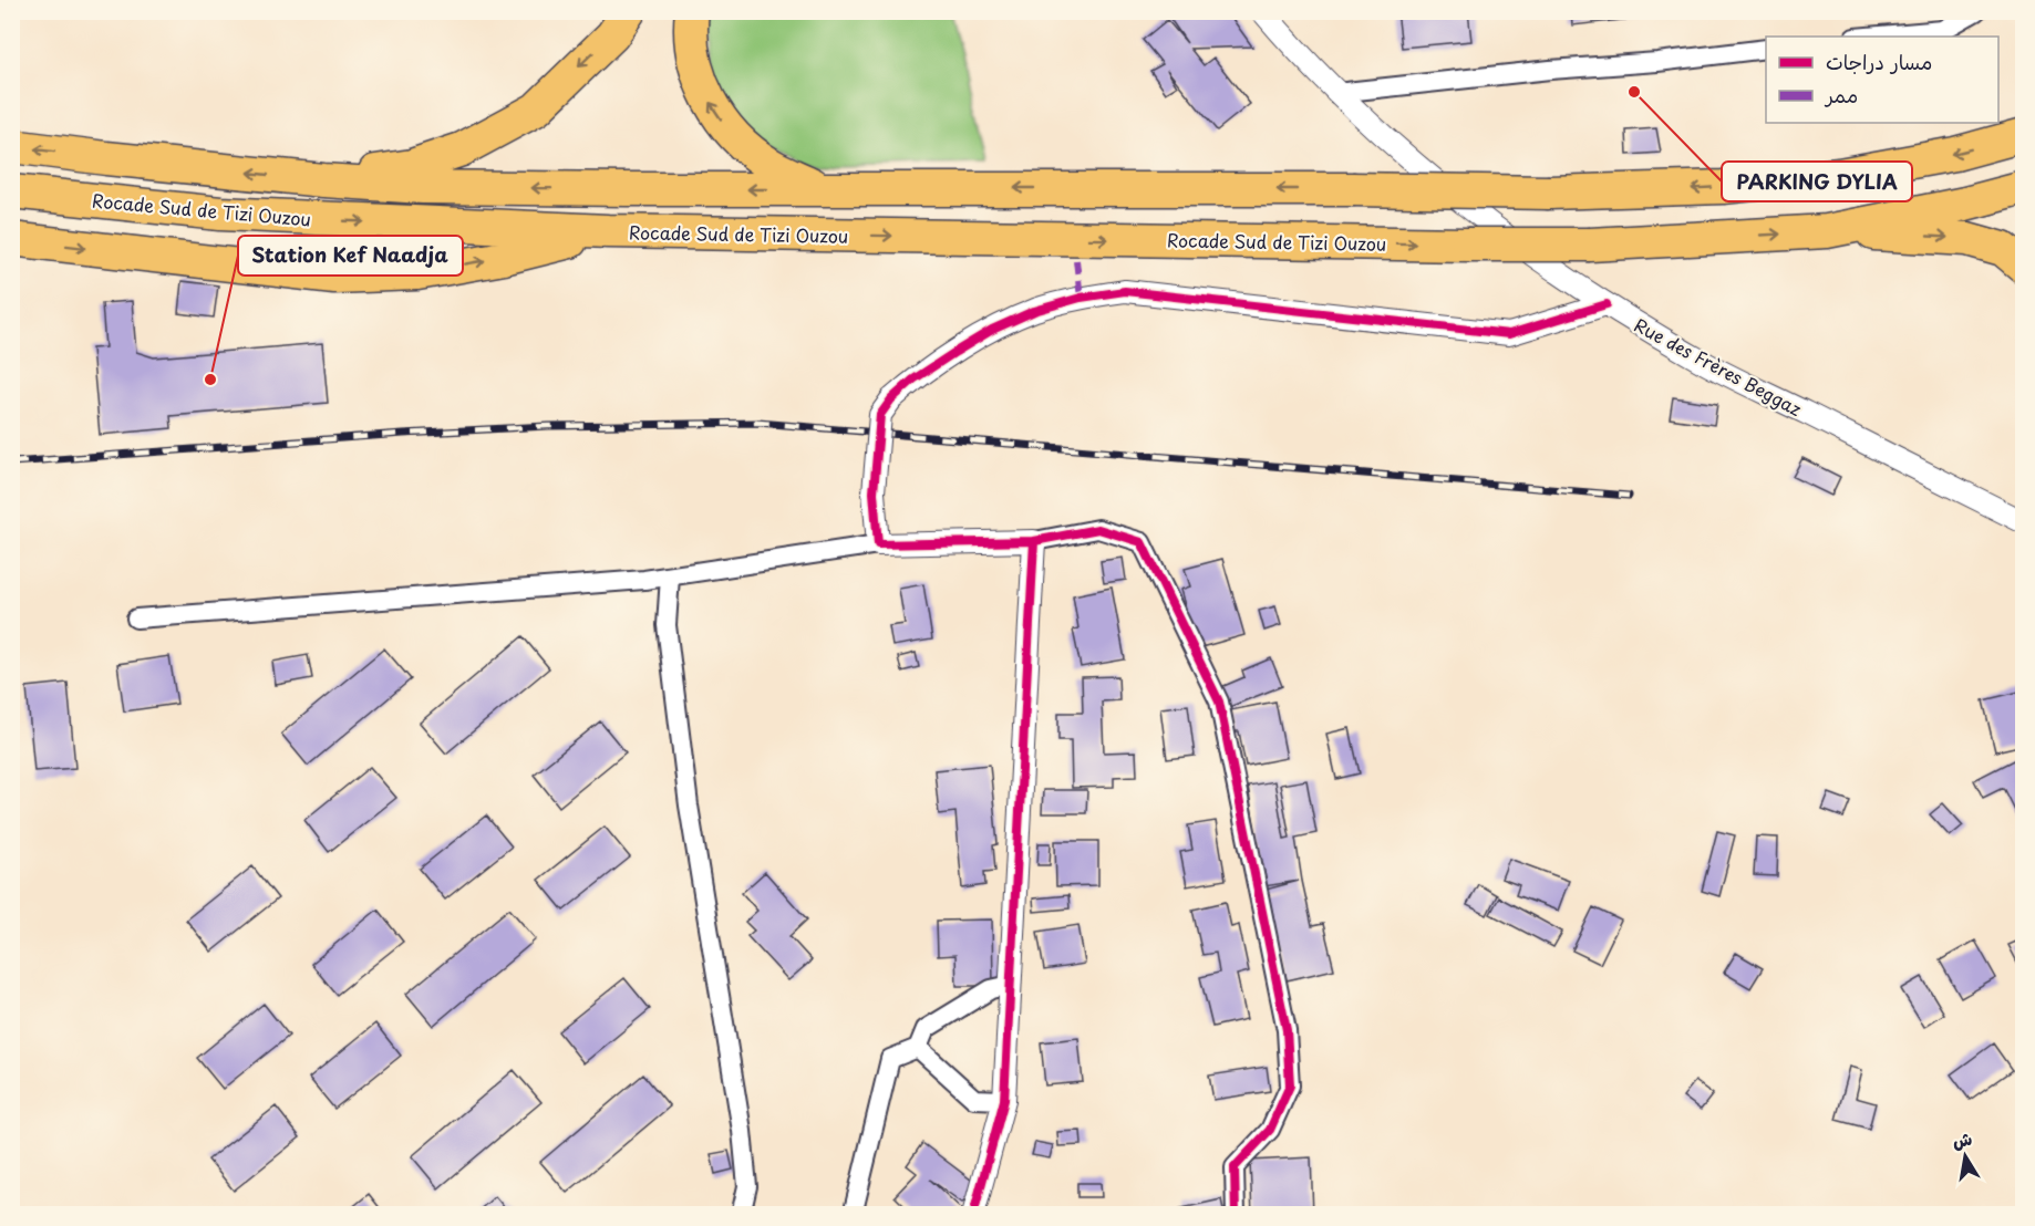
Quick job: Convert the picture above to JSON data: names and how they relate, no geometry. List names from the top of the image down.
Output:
{
  "streets": {
    "highway": ["Rocade Sud de Tizi Ouzou"],
    "street": ["Rue des Frères Beggaz"]
  },
  "places": ["PARKING DYLIA", "Station Kef Naadja"],
  "legend": ["مسار دراجات", "ممر"],
  "north": "top"
}
